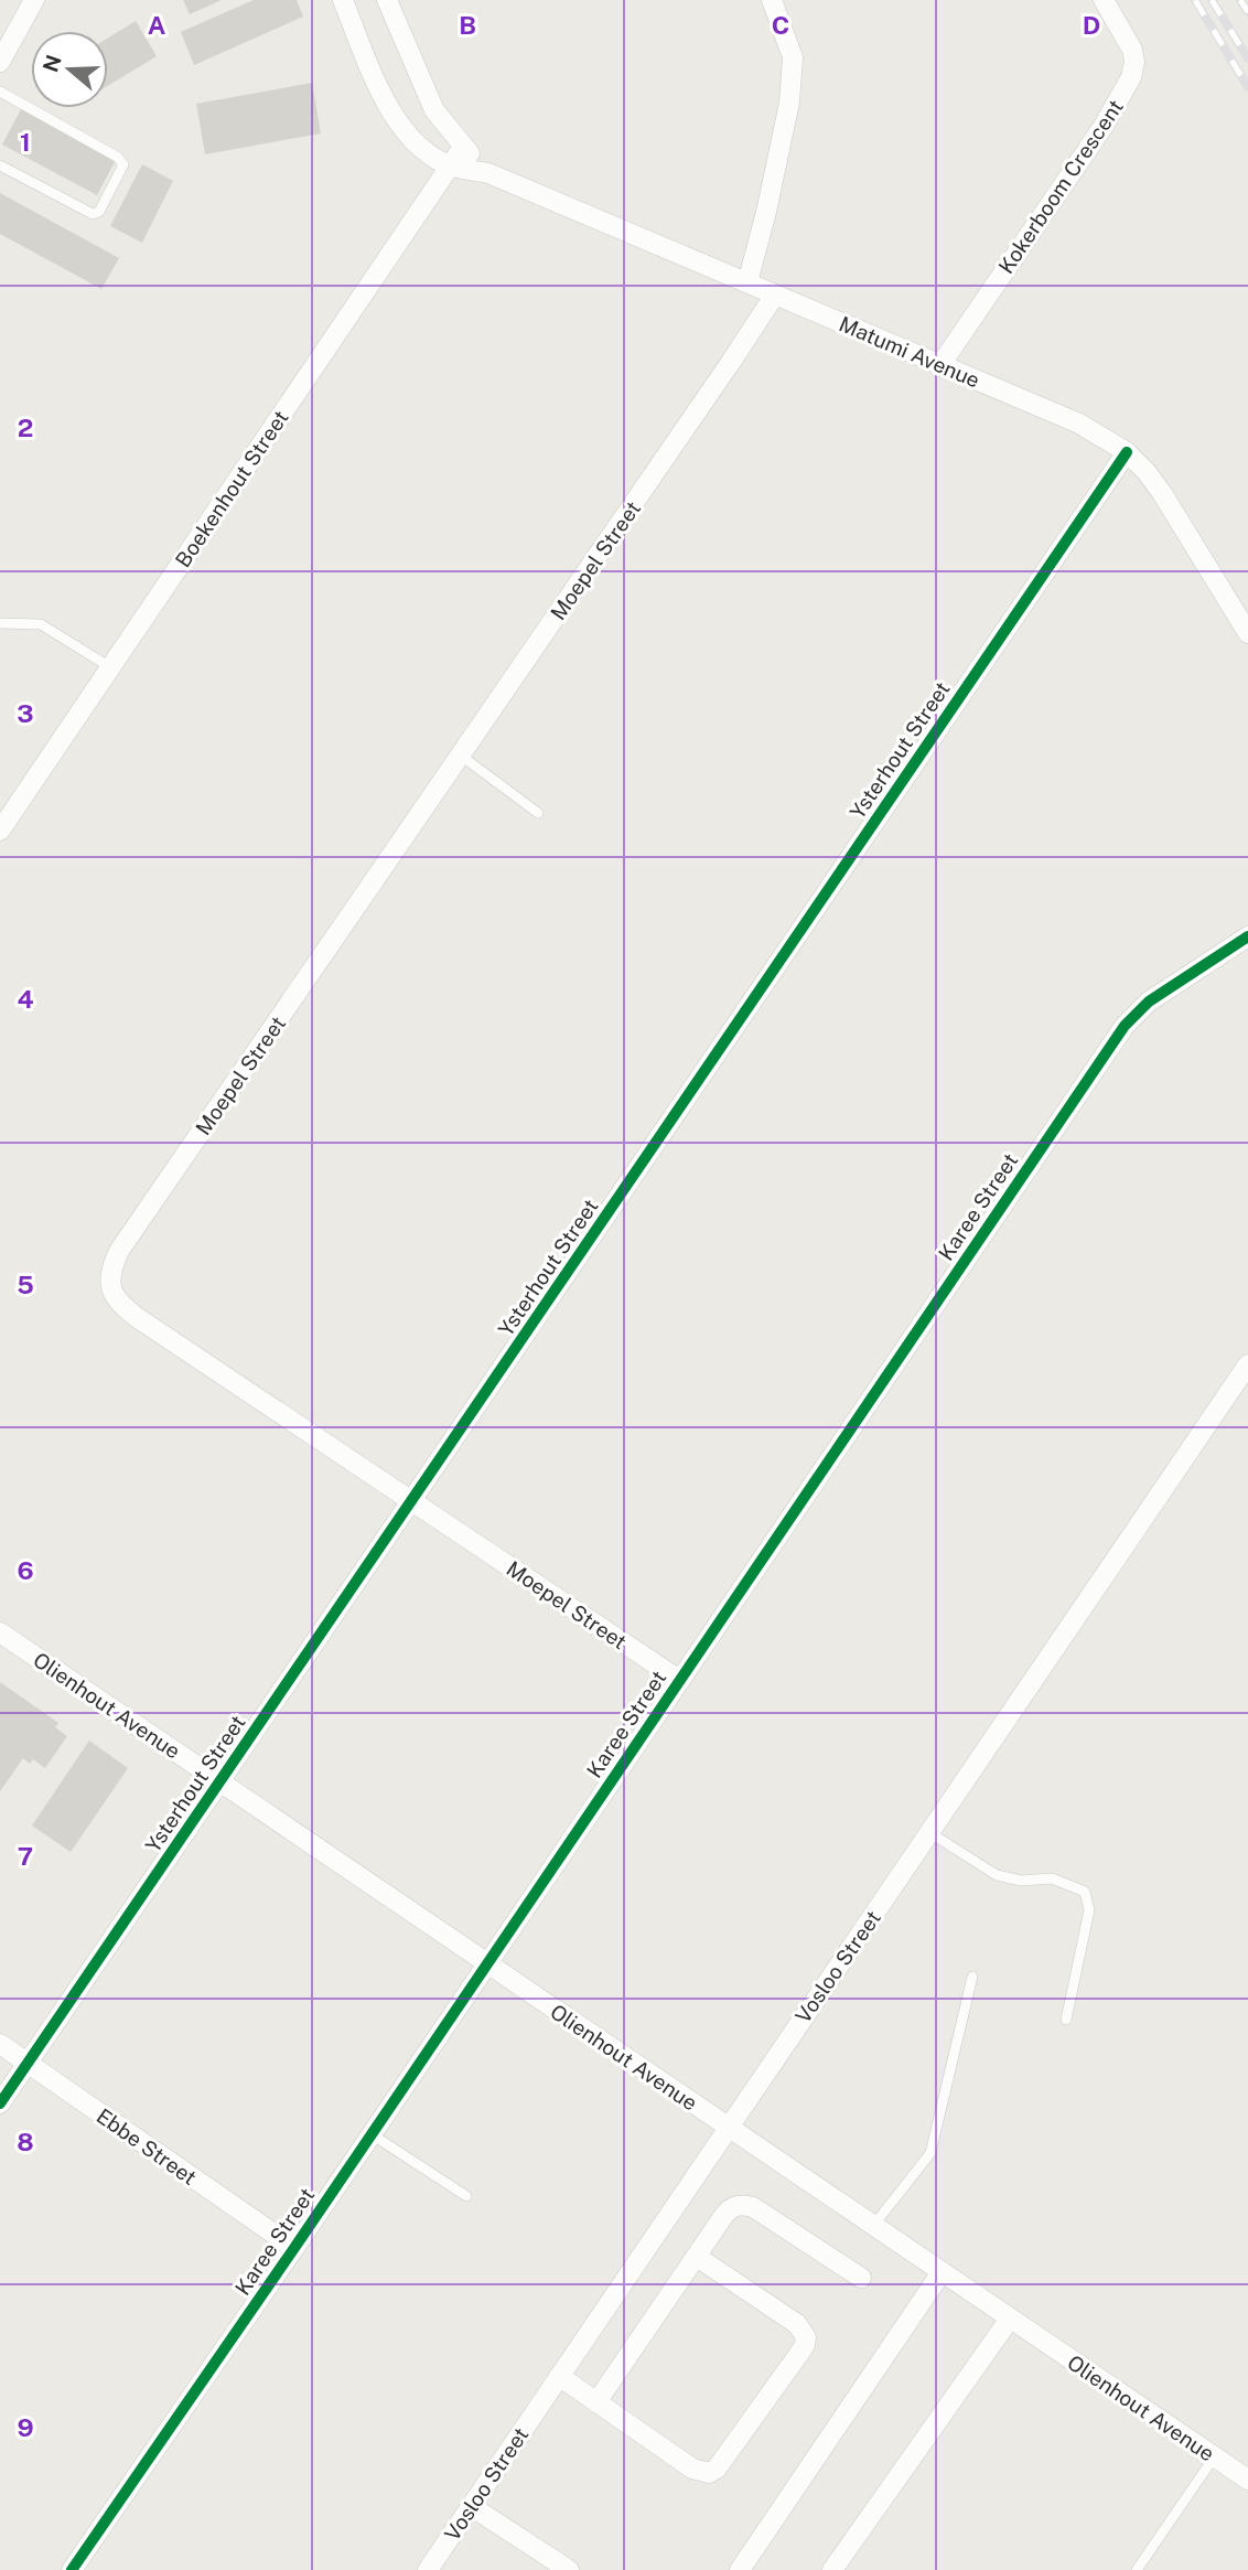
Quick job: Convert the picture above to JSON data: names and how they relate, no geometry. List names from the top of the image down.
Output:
{
  "streets": {
    "street": [
      "Kokerboom Crescent",
      "Matumi Avenue",
      "Boekenhout Street",
      "Moepel Street",
      "Ysterhout Street",
      "Karee Street",
      "Olienhout Avenue",
      "Vosloo Street",
      "Ebbe Street"
    ]
  },
  "crossings": [
    ["Kokerboom Crescent", "Matumi Avenue"],
    ["Matumi Avenue", "Boekenhout Street"],
    ["Matumi Avenue", "Moepel Street"],
    ["Matumi Avenue", "Ysterhout Street"],
    ["Moepel Street", "Ysterhout Street"],
    ["Moepel Street", "Karee Street"],
    ["Ysterhout Street", "Olienhout Avenue"],
    ["Ysterhout Street", "Ebbe Street"],
    ["Karee Street", "Olienhout Avenue"],
    ["Karee Street", "Ebbe Street"],
    ["Olienhout Avenue", "Vosloo Street"]
  ],
  "north": "left",
  "grid": {
    "columns": [
      "A",
      "B",
      "C",
      "D"
    ],
    "rows": [
      "1",
      "2",
      "3",
      "4",
      "5",
      "6",
      "7",
      "8",
      "9"
    ]
  }
}
